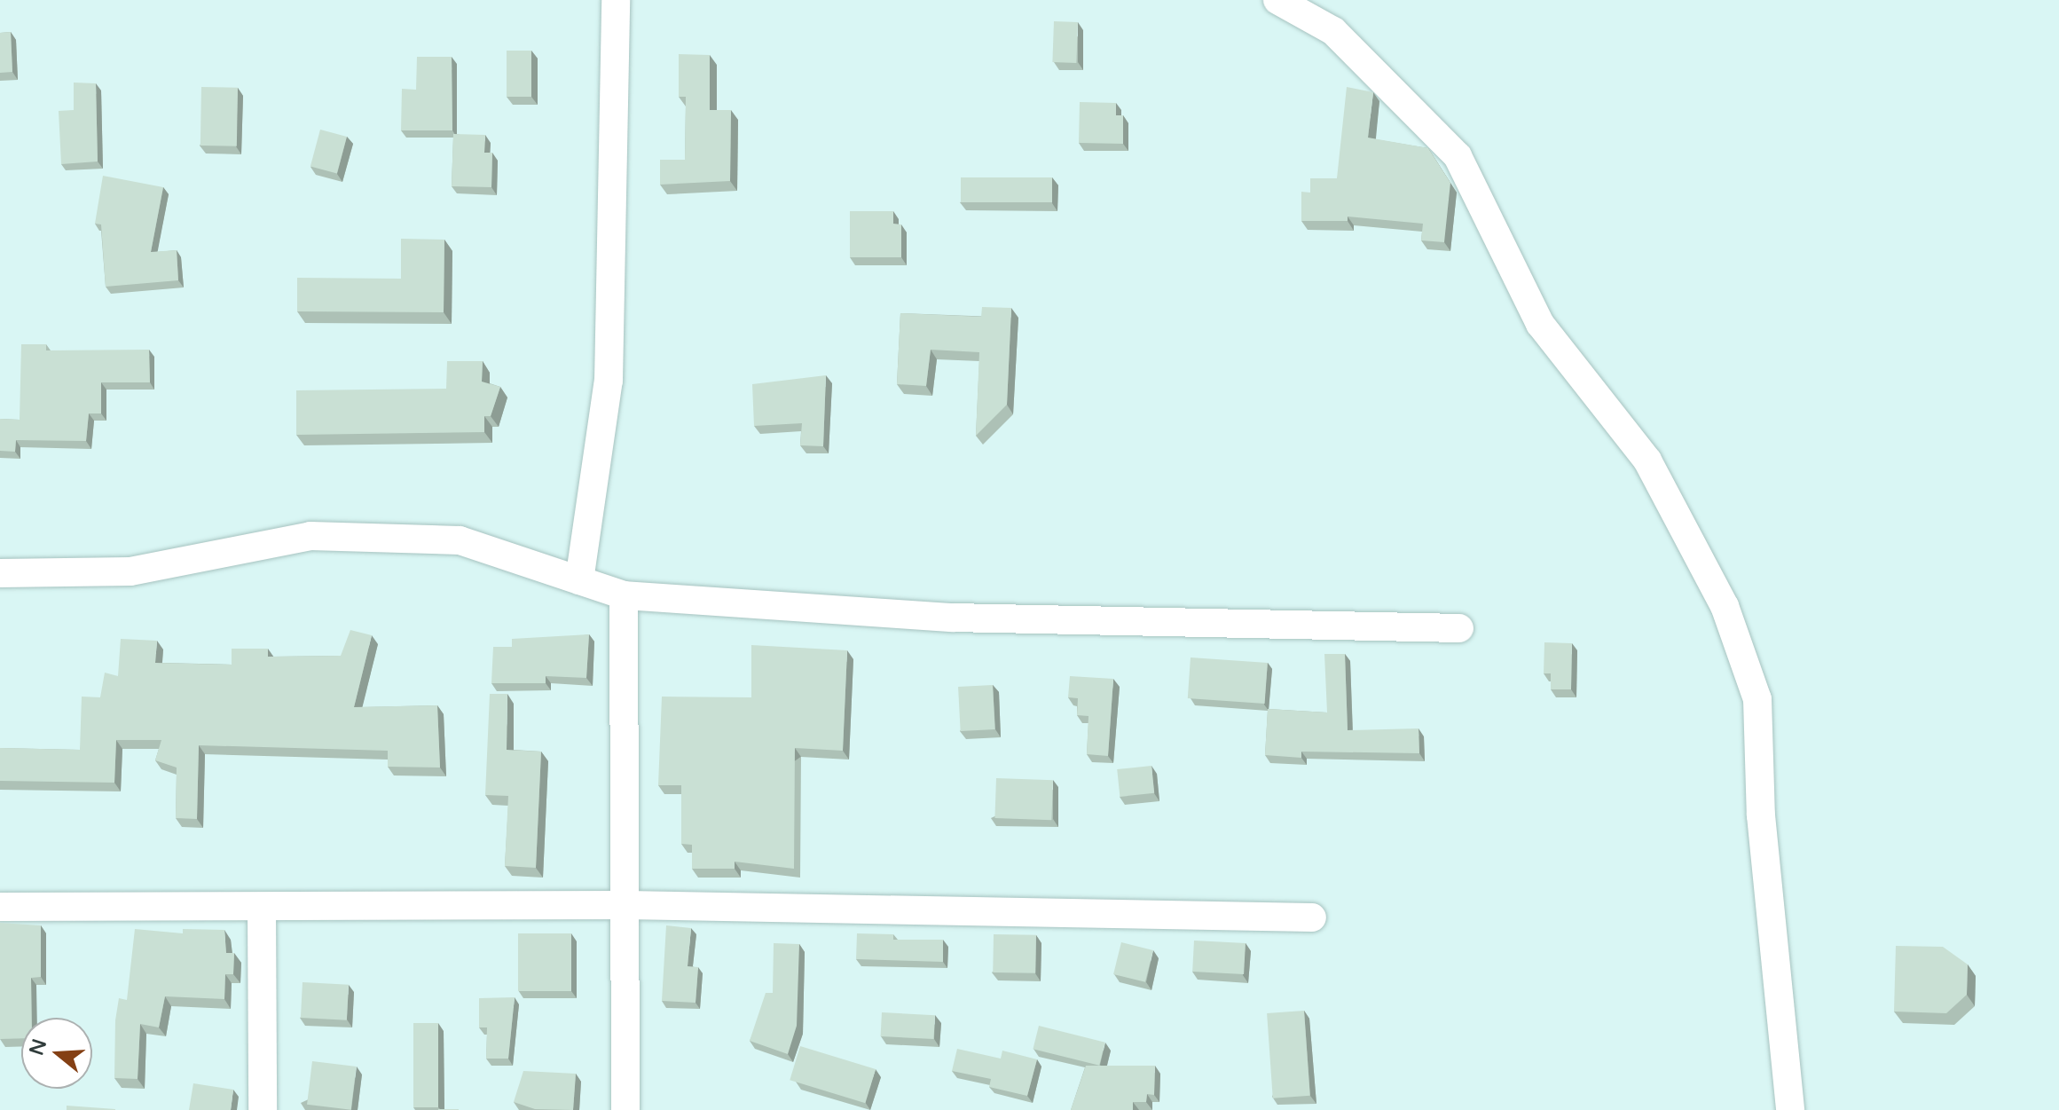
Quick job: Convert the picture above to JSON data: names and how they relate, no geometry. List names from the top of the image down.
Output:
{
  "north": "left"
}
